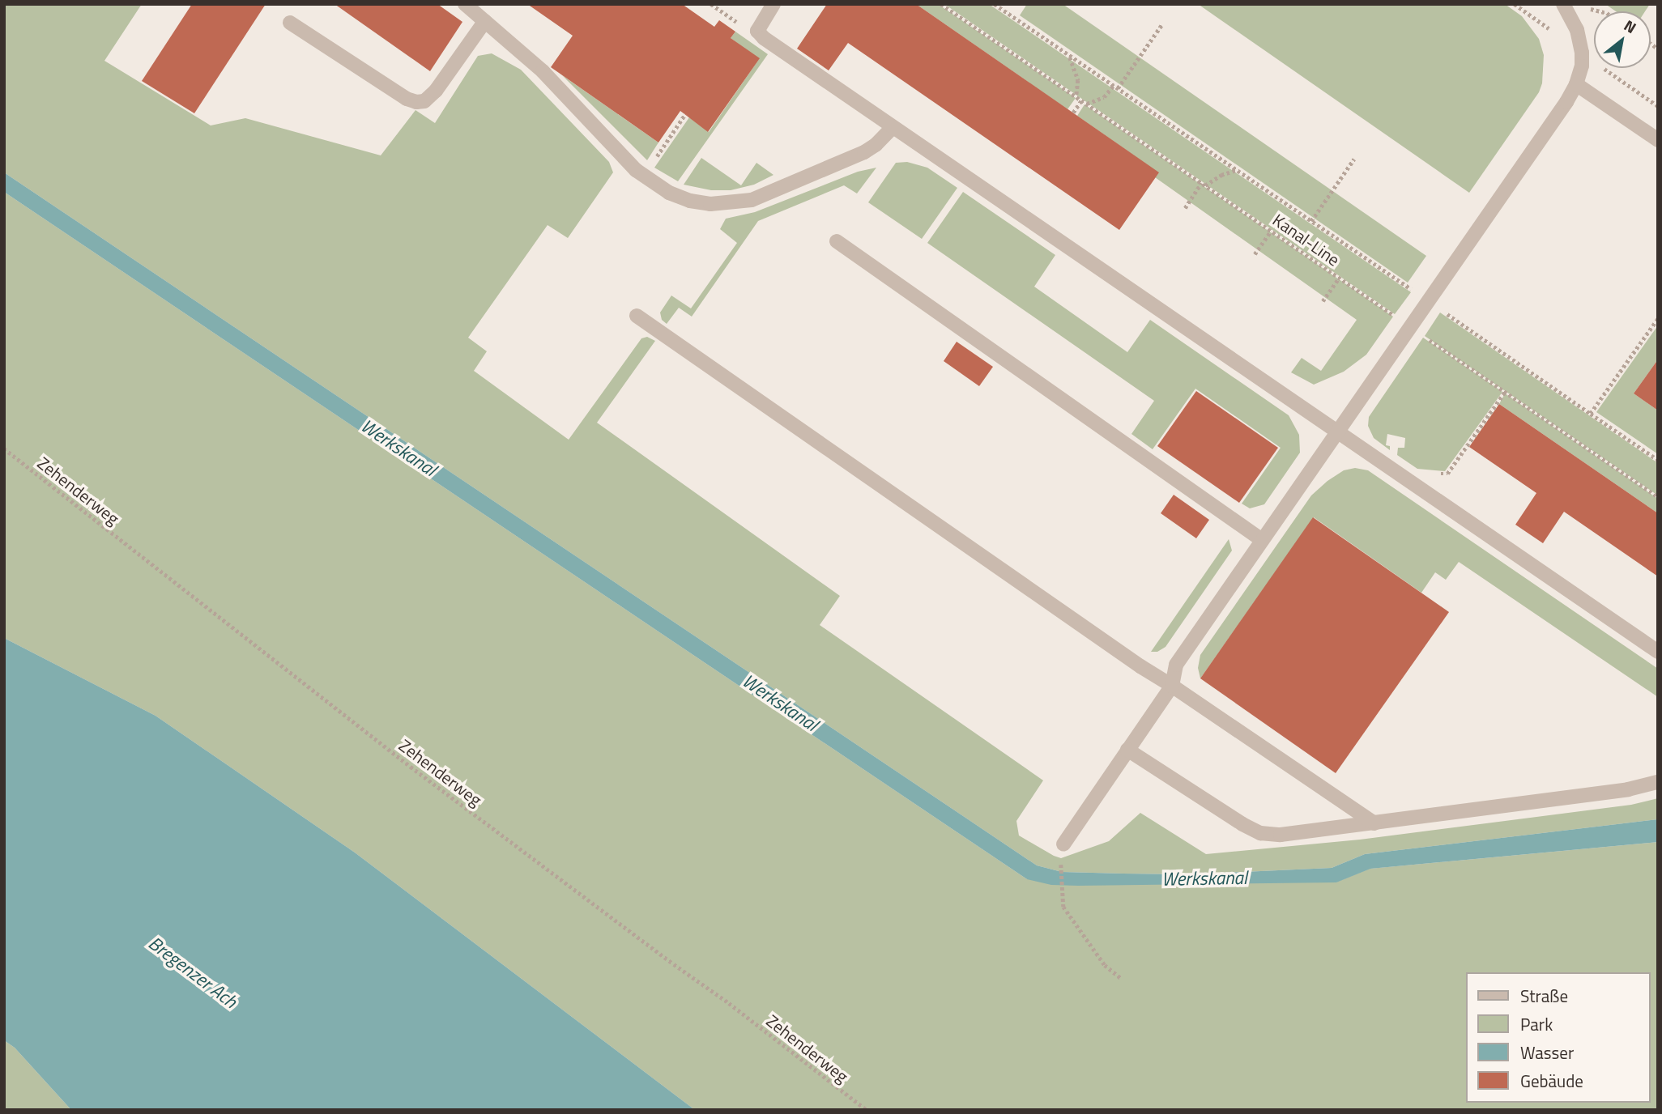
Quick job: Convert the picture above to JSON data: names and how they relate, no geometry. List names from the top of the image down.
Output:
{
  "streets": {
    "path": ["Kanal-Line", "Zehenderweg"]
  },
  "water": ["Werkskanal", "Bregenzer Ach"],
  "legend": [
    "Straße",
    "Park",
    "Wasser",
    "Gebäude"
  ],
  "north": "top right"
}
